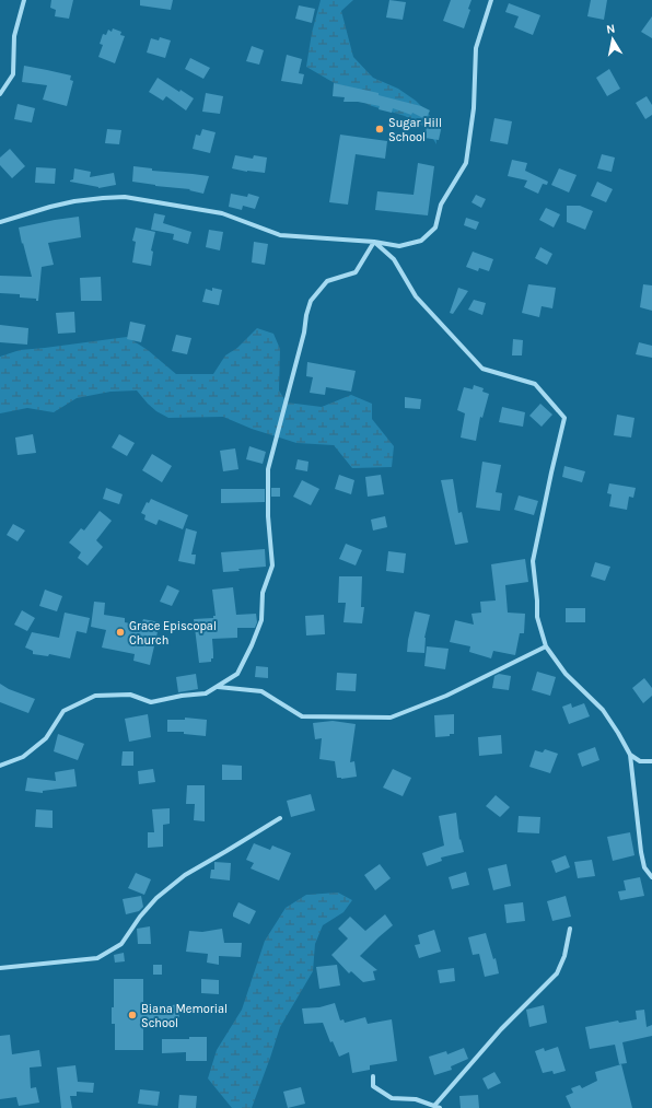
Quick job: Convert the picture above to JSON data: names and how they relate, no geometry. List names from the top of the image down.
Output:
{
  "places": ["Sugar Hill School", "Grace Episcopal Church", "Biana Memorial School"],
  "north": "top"
}
